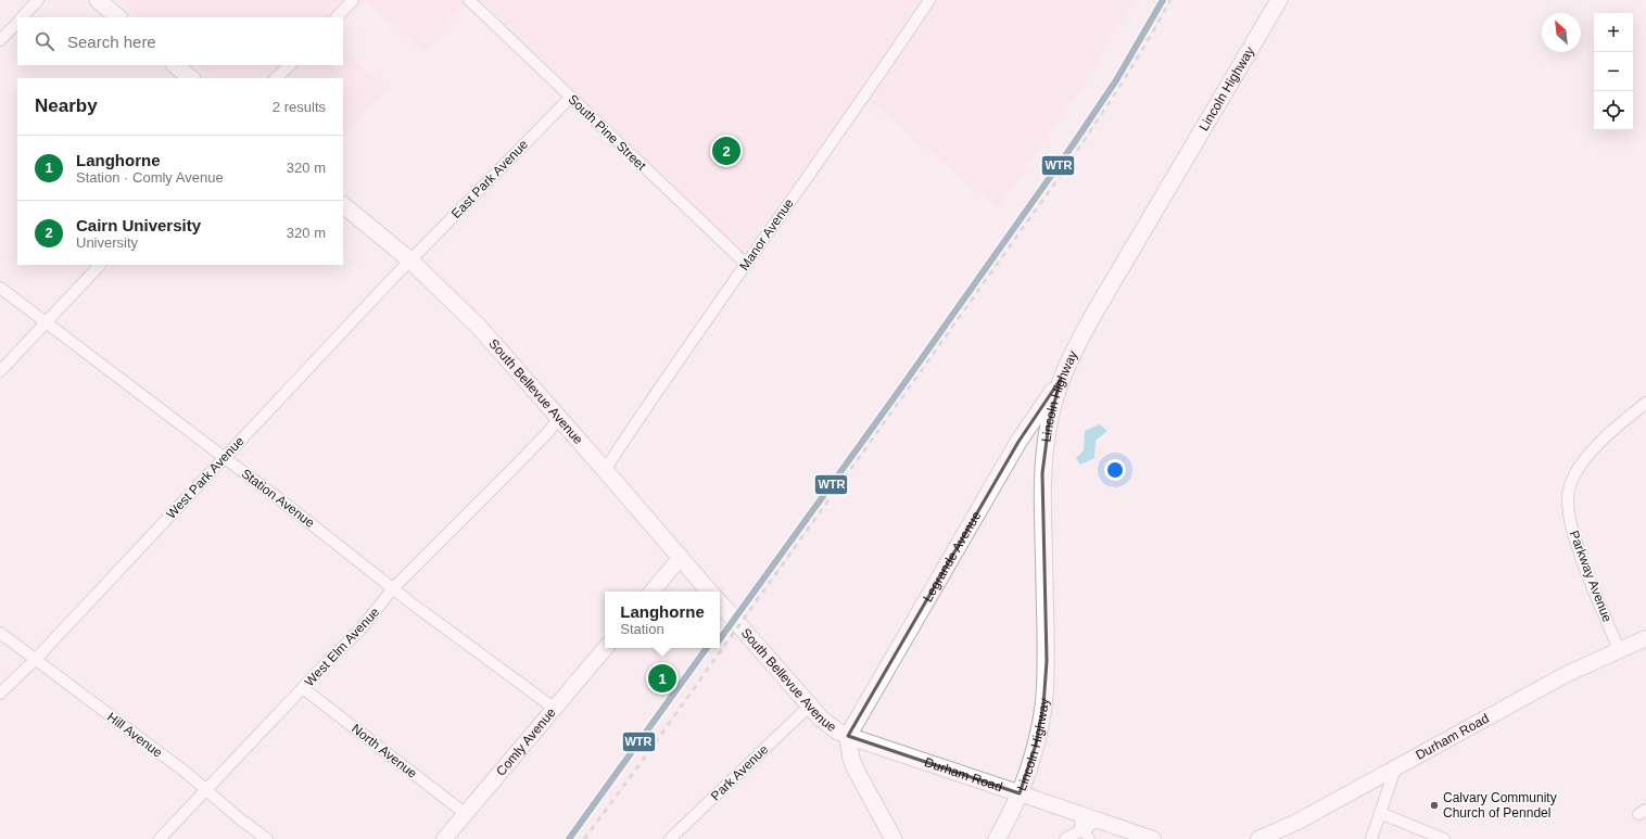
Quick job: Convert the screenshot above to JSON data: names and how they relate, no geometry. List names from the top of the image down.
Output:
{
  "streets": {
    "main road": [
      "Lincoln Highway",
      "South Bellevue Avenue",
      "Legrande Avenue",
      "Durham Road",
      "Comly Avenue"
    ],
    "street": [
      "South Pine Street",
      "East Park Avenue",
      "Manor Avenue",
      "West Park Avenue",
      "Station Avenue",
      "Parkway Avenue",
      "West Elm Avenue",
      "Hill Avenue",
      "North Avenue",
      "Park Avenue"
    ]
  },
  "crossings": [
    ["Lincoln Highway", "Legrande Avenue"],
    ["Lincoln Highway", "Durham Road"],
    ["South Pine Street", "East Park Avenue"],
    ["South Pine Street", "Manor Avenue"],
    ["East Park Avenue", "South Bellevue Avenue"],
    ["East Park Avenue", "West Park Avenue"],
    ["Manor Avenue", "South Bellevue Avenue"],
    ["South Bellevue Avenue", "West Park Avenue"],
    ["South Bellevue Avenue", "Legrande Avenue"],
    ["South Bellevue Avenue", "West Elm Avenue"],
    ["South Bellevue Avenue", "Durham Road"],
    ["South Bellevue Avenue", "Park Avenue"],
    ["West Park Avenue", "Station Avenue"],
    ["West Park Avenue", "Hill Avenue"],
    ["Station Avenue", "West Elm Avenue"],
    ["Station Avenue", "Comly Avenue"],
    ["Legrande Avenue", "Durham Road"],
    ["Parkway Avenue", "Durham Road"],
    ["West Elm Avenue", "Hill Avenue"],
    ["West Elm Avenue", "North Avenue"],
    ["Comly Avenue", "North Avenue"]
  ],
  "places": ["Calvary Community Church of Penndel"],
  "lines": ["transit line WTR"],
  "north": "top left",
  "page": {
    "map_buttons": ["+", "−"],
    "search": "Search here",
    "heading": ["Nearby", "2 results"],
    "pins": ["2", "1"],
    "list": [
      {
        "mark": "1",
        "name": "Langhorne",
        "note": "Station · Comly Avenue",
        "value": "320 m"
      },
      {
        "mark": "2",
        "name": "Cairn University",
        "note": "University",
        "value": "320 m"
      }
    ],
    "popup": ["Langhorne", "Station"]
  }
}
